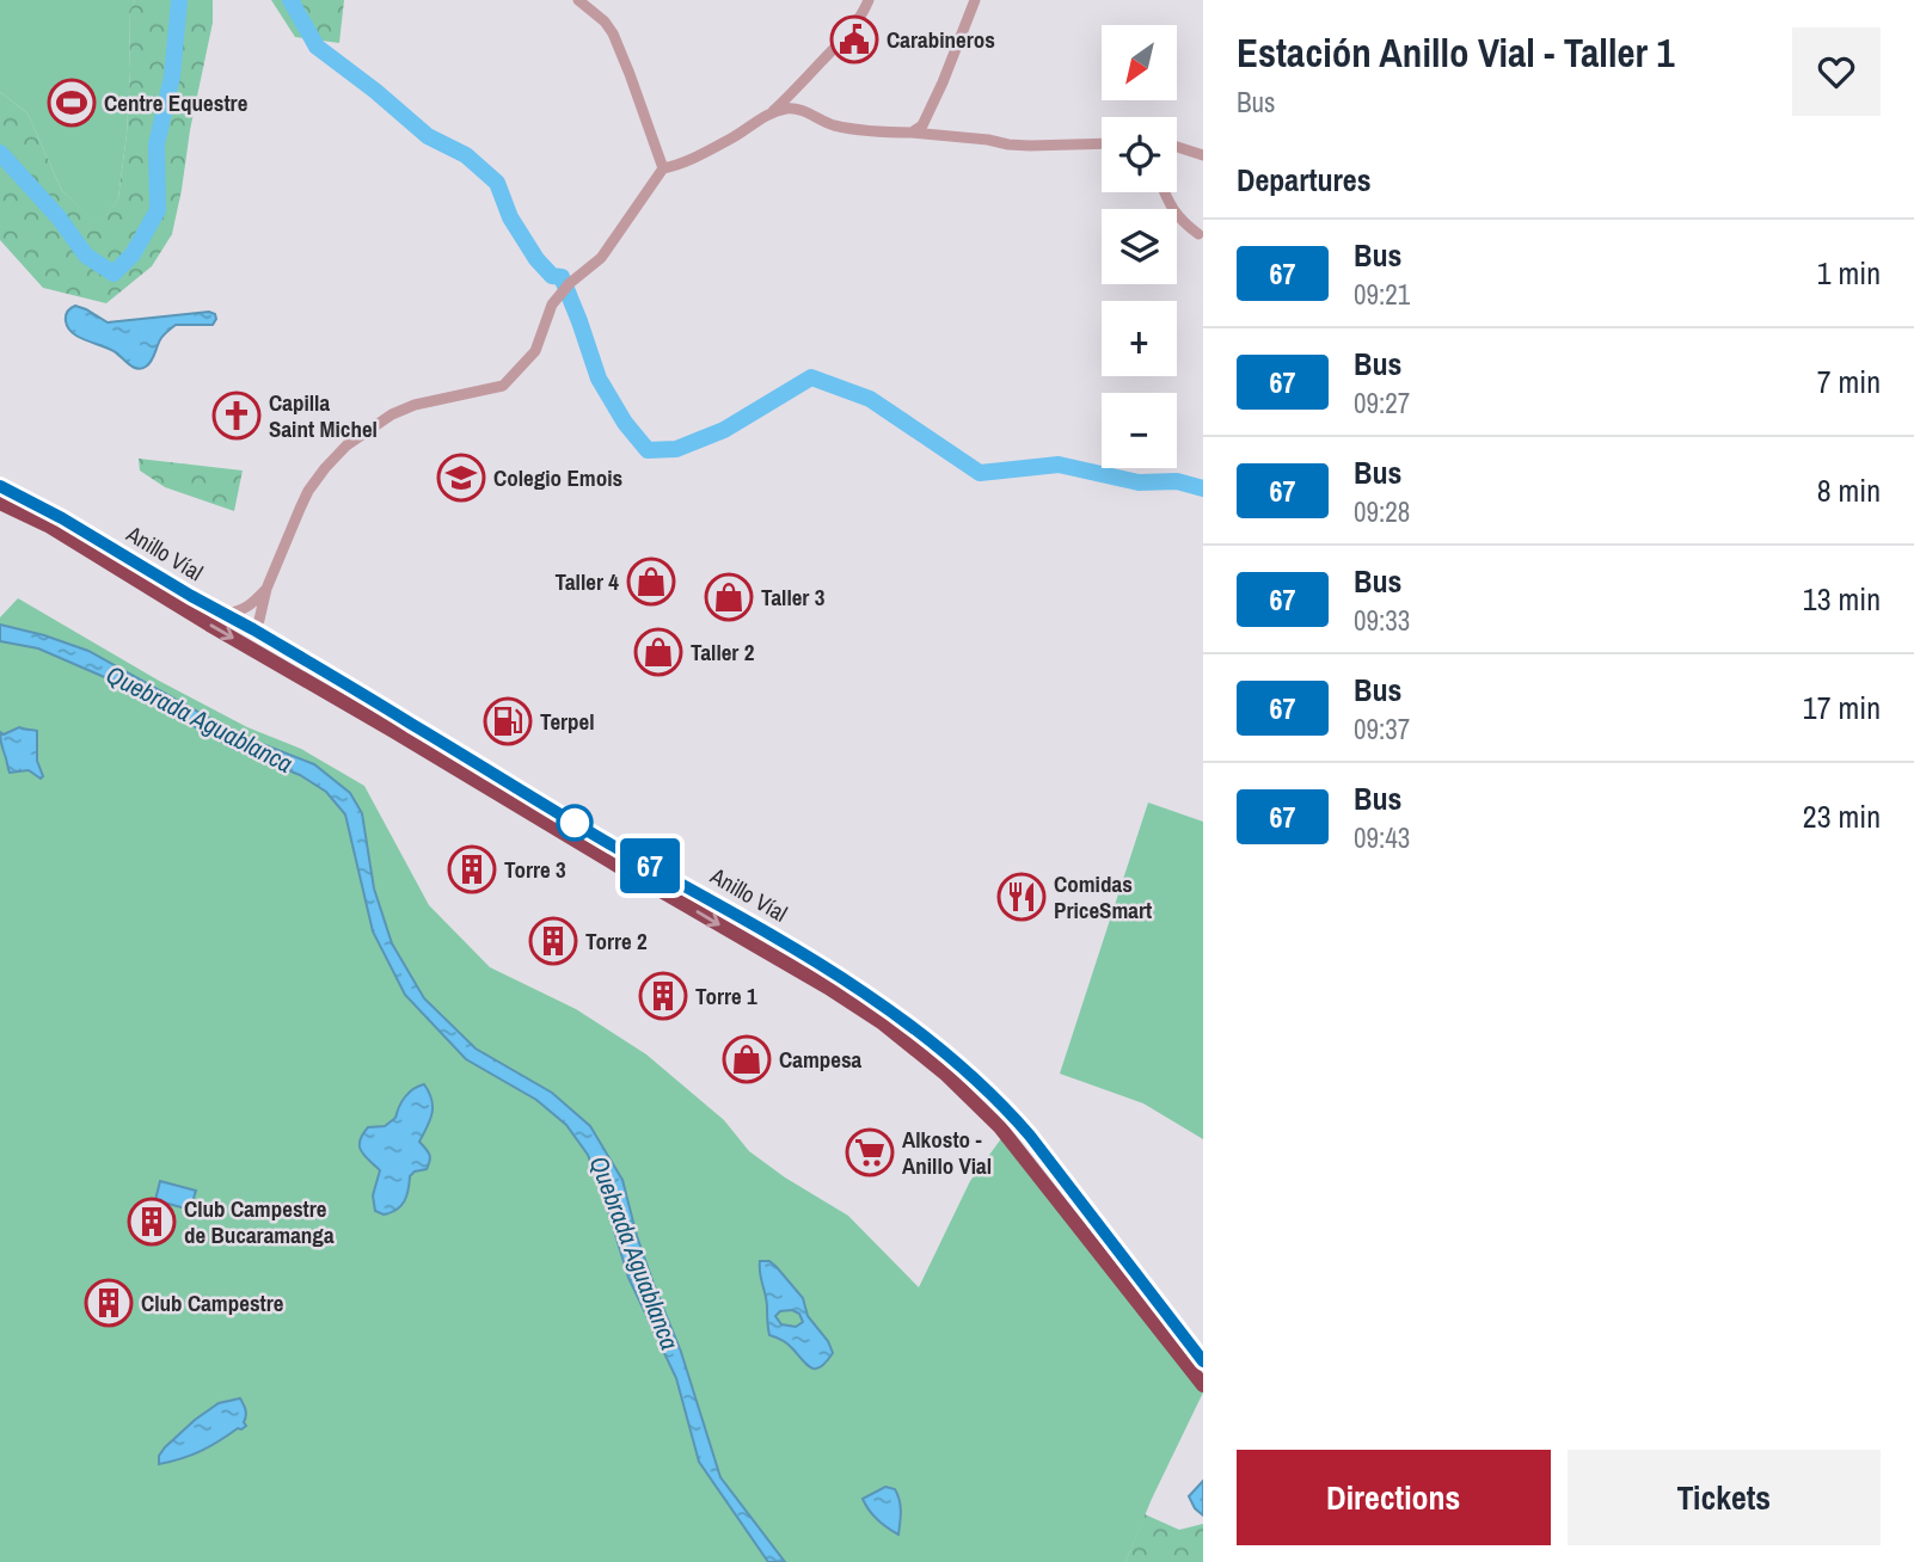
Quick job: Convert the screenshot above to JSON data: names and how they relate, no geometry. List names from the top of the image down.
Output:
{
  "streets": {
    "highway": ["Anillo Víal"]
  },
  "water": ["Quebrada Aguablanca"],
  "places": {
    "public building": ["Carabineros"],
    "sports": ["Centre Equestre"],
    "church": ["Capilla Saint Michel"],
    "school or university": ["Colegio Emois"],
    "shop": [
      "Taller 4",
      "Taller 3",
      "Taller 2",
      "Campesa"
    ],
    "fuel station": ["Terpel"],
    "building": [
      "Torre 3",
      "Torre 2",
      "Torre 1",
      "Club Campestre de Bucaramanga",
      "Club Campestre"
    ],
    "restaurant": ["Comidas PriceSmart"],
    "supermarket": ["Alkosto - Anillo Vial"]
  },
  "lines": ["bus line 67"],
  "north": "bottom left",
  "page": {
    "on_map": "67",
    "heading": [
      ["Estación Anillo Vial - Taller 1", "Bus"],
      "Departures"
    ],
    "map_buttons": ["+", "−"],
    "list": [
      {
        "mark": "67",
        "name": "Bus",
        "note": "09:21",
        "value": "1 min"
      },
      {
        "mark": "67",
        "name": "Bus",
        "note": "09:27",
        "value": "7 min"
      },
      {
        "mark": "67",
        "name": "Bus",
        "note": "09:28",
        "value": "8 min"
      },
      {
        "mark": "67",
        "name": "Bus",
        "note": "09:33",
        "value": "13 min"
      },
      {
        "mark": "67",
        "name": "Bus",
        "note": "09:37",
        "value": "17 min"
      },
      {
        "mark": "67",
        "name": "Bus",
        "note": "09:43",
        "value": "23 min"
      }
    ],
    "buttons": ["Directions", "Tickets"]
  }
}
